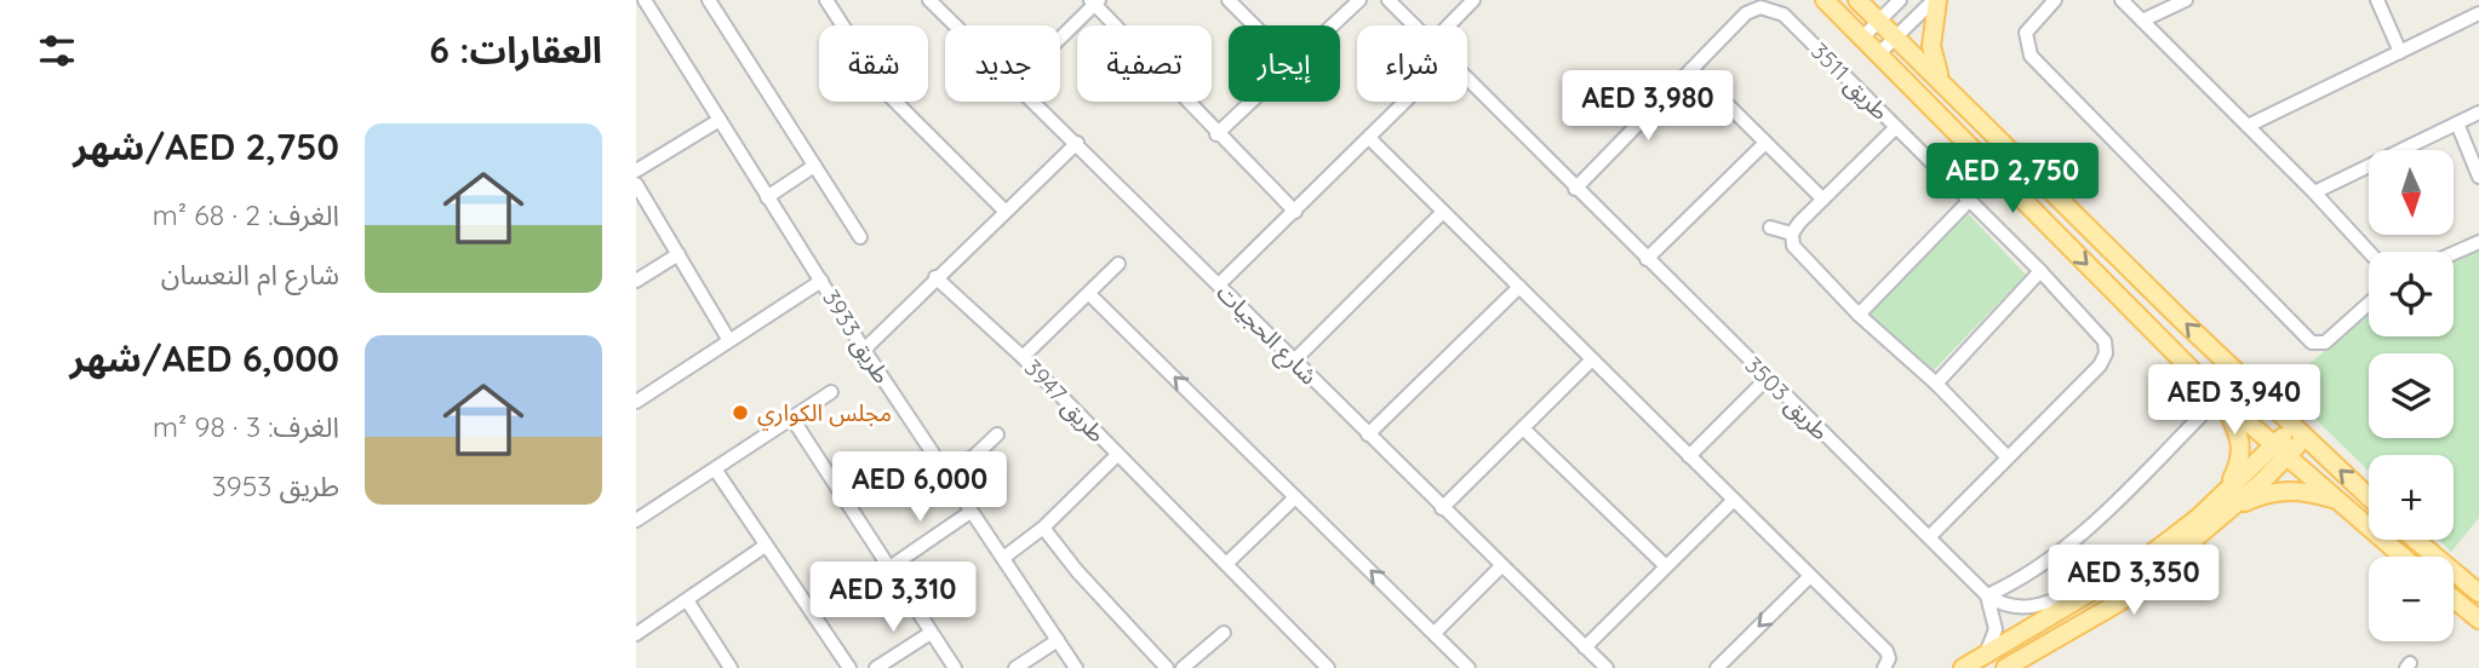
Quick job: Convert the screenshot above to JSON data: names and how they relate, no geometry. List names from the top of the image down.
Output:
{
  "streets": {
    "street": [
      "طريق 3511",
      "شارع الحجيات",
      "طريق 3933",
      "طريق 3503",
      "طريق 3947"
    ]
  },
  "crossings": [
    ["طريق 3511", "طريق 3503"]
  ],
  "places": ["مجلس الكواري"],
  "north": "bottom",
  "page": {
    "heading": "العقارات: 6",
    "chip": [
      "شراء",
      "إيجار",
      "تصفية",
      "جديد",
      "شقة"
    ],
    "price": [
      "AED 3,980",
      "AED 2,750",
      "AED 3,940",
      "AED 6,000",
      "AED 3,350",
      "AED 3,310"
    ],
    "list": [
      {
        "name": "AED 2,750/شهر",
        "note": "الغرف: 2 · 68 m² · شارع ام النعسان"
      },
      {
        "name": "AED 6,000/شهر",
        "note": "الغرف: 3 · 98 m² · طريق 3953"
      }
    ],
    "map_buttons": ["+", "−"]
  }
}
